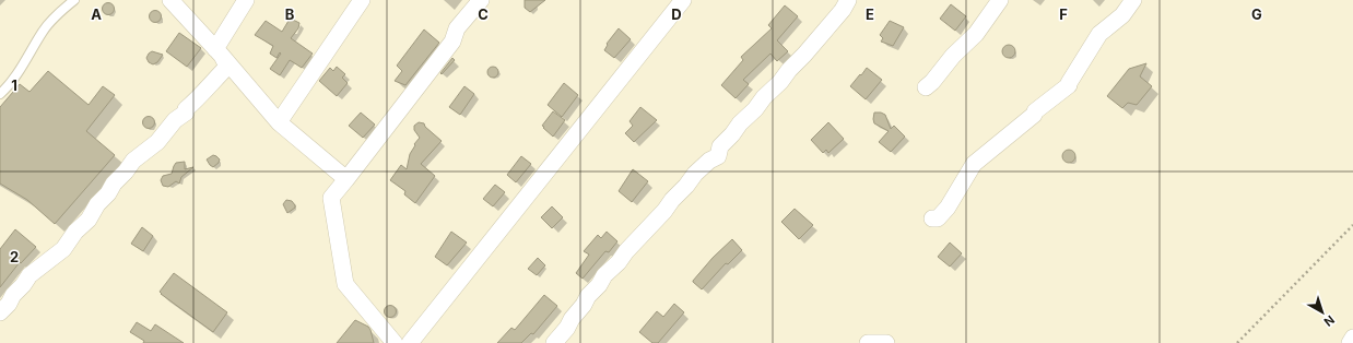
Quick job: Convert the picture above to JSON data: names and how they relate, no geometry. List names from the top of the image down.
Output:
{
  "north": "bottom right",
  "grid": {
    "columns": [
      "A",
      "B",
      "C",
      "D",
      "E",
      "F",
      "G"
    ],
    "rows": ["1", "2"]
  }
}
